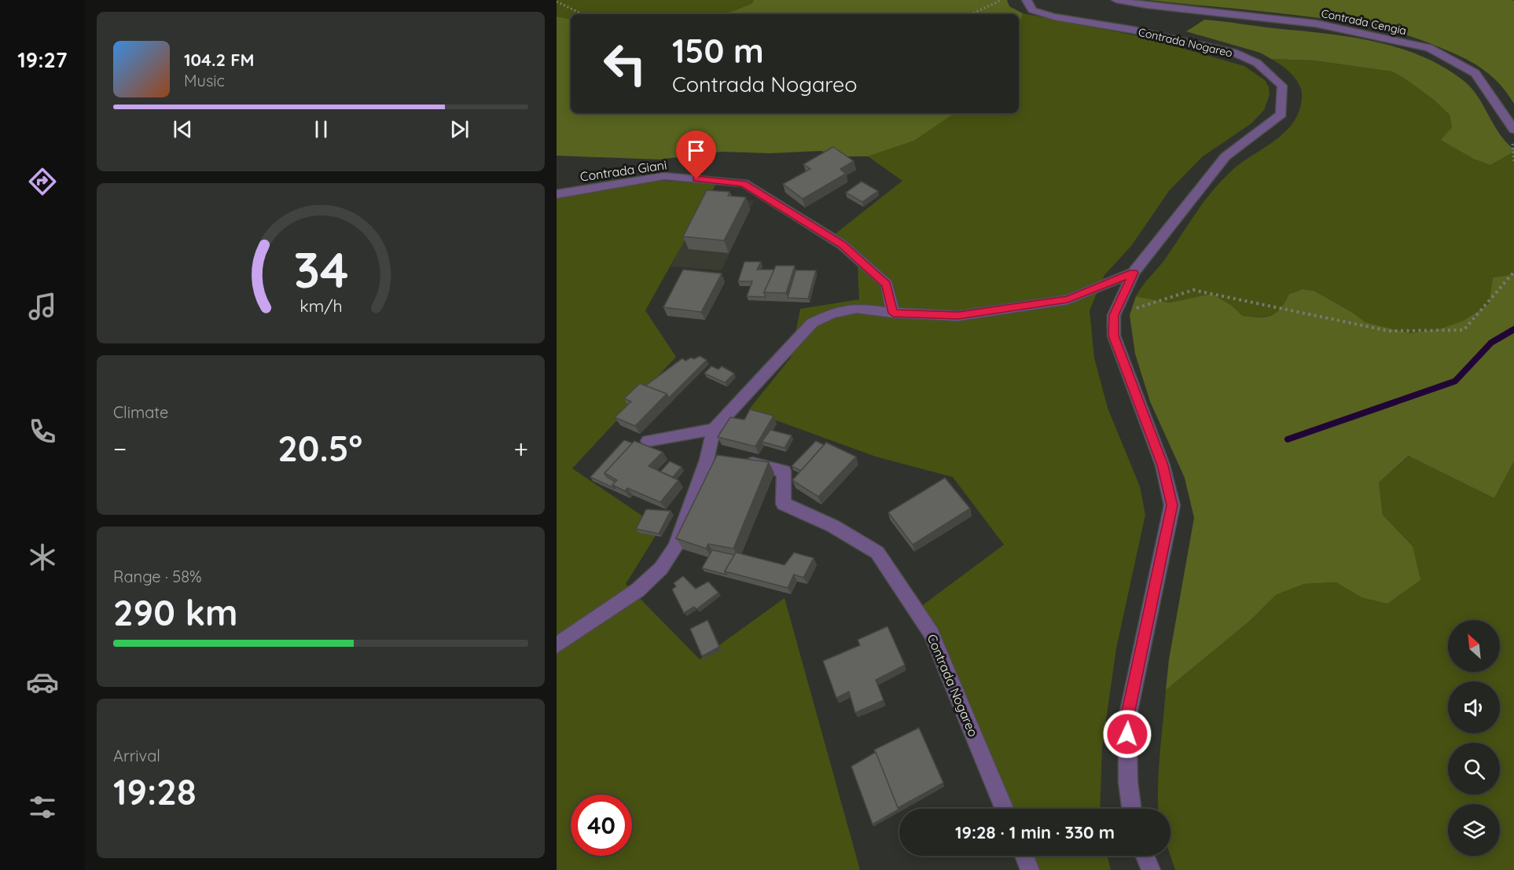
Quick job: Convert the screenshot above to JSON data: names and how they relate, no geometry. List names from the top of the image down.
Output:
{
  "streets": {
    "street": ["Contrada Cengia", "Contrada Nogareo", "Contrada Giani"]
  },
  "crossings": [
    ["Contrada Nogareo", "Contrada Giani"]
  ],
  "north": "top left",
  "page": {
    "tabs": "19:27",
    "turn": ["150 m", "Contrada Nogareo"],
    "song": ["104.2 FM", "Music"],
    "tile": [
      "Climate",
      ["Range · 58%", "290 km"],
      ["Arrival", "19:28"]
    ],
    "heat": ["−", "20.5°", "+"],
    "limit": "40",
    "trip": "19:28 · 1 min · 330 m",
    "gauge": ["34", "km/h"]
  }
}
